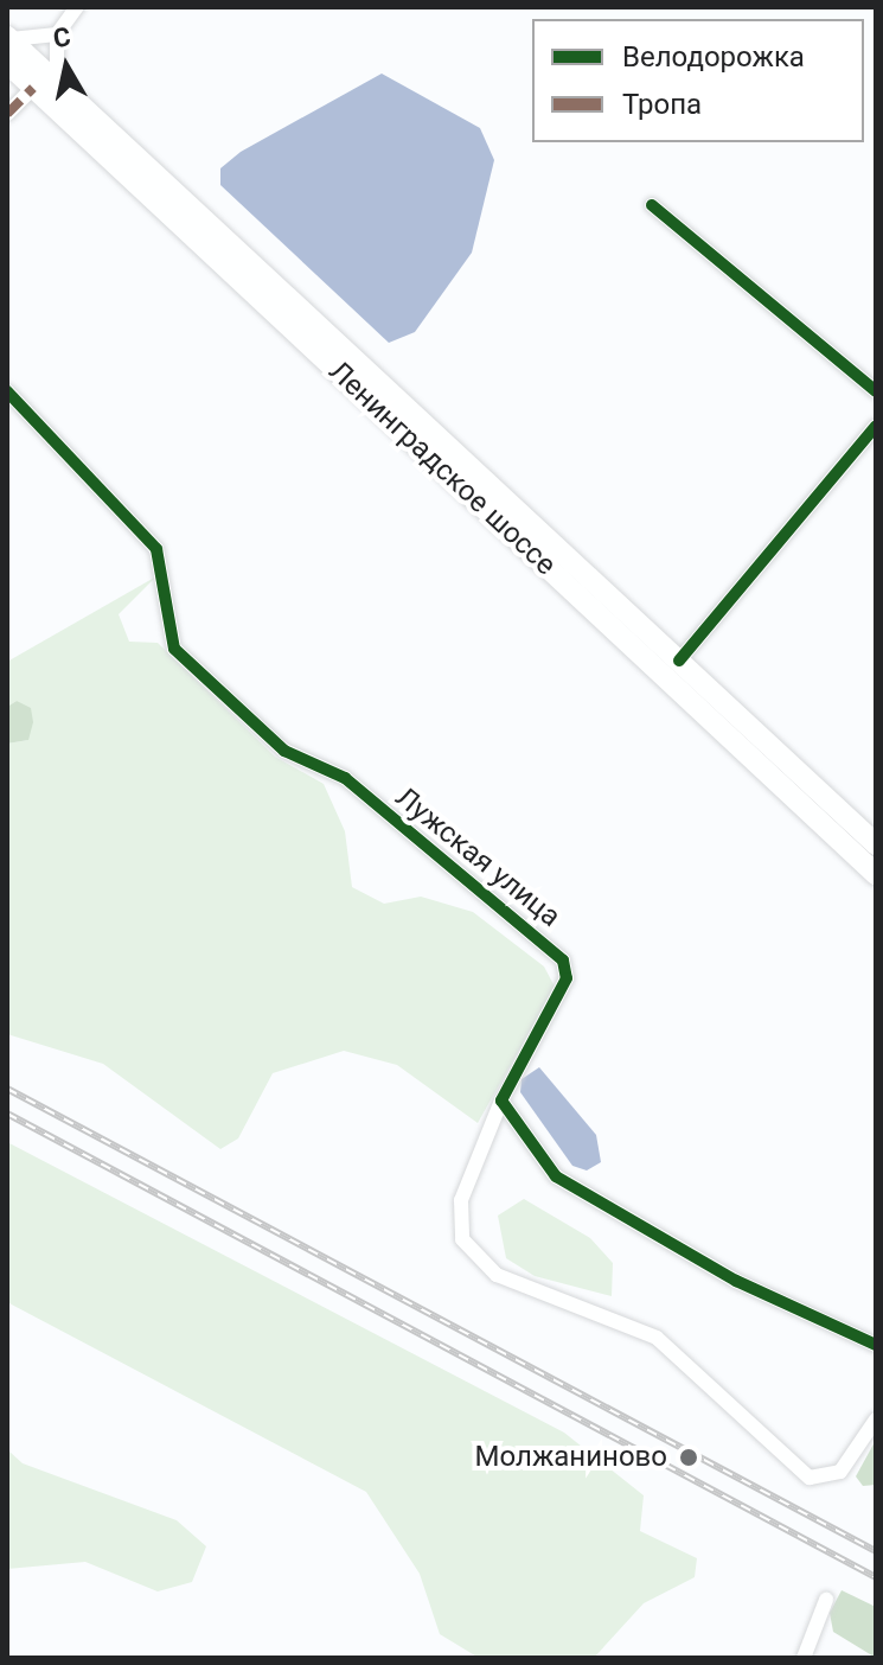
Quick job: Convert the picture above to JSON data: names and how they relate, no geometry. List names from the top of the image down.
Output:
{
  "streets": {
    "highway": ["Ленинградское шоссе"],
    "street": ["Лужская улица"]
  },
  "places": ["Молжаниново"],
  "legend": ["Велодорожка", "Тропа"],
  "north": "top"
}
